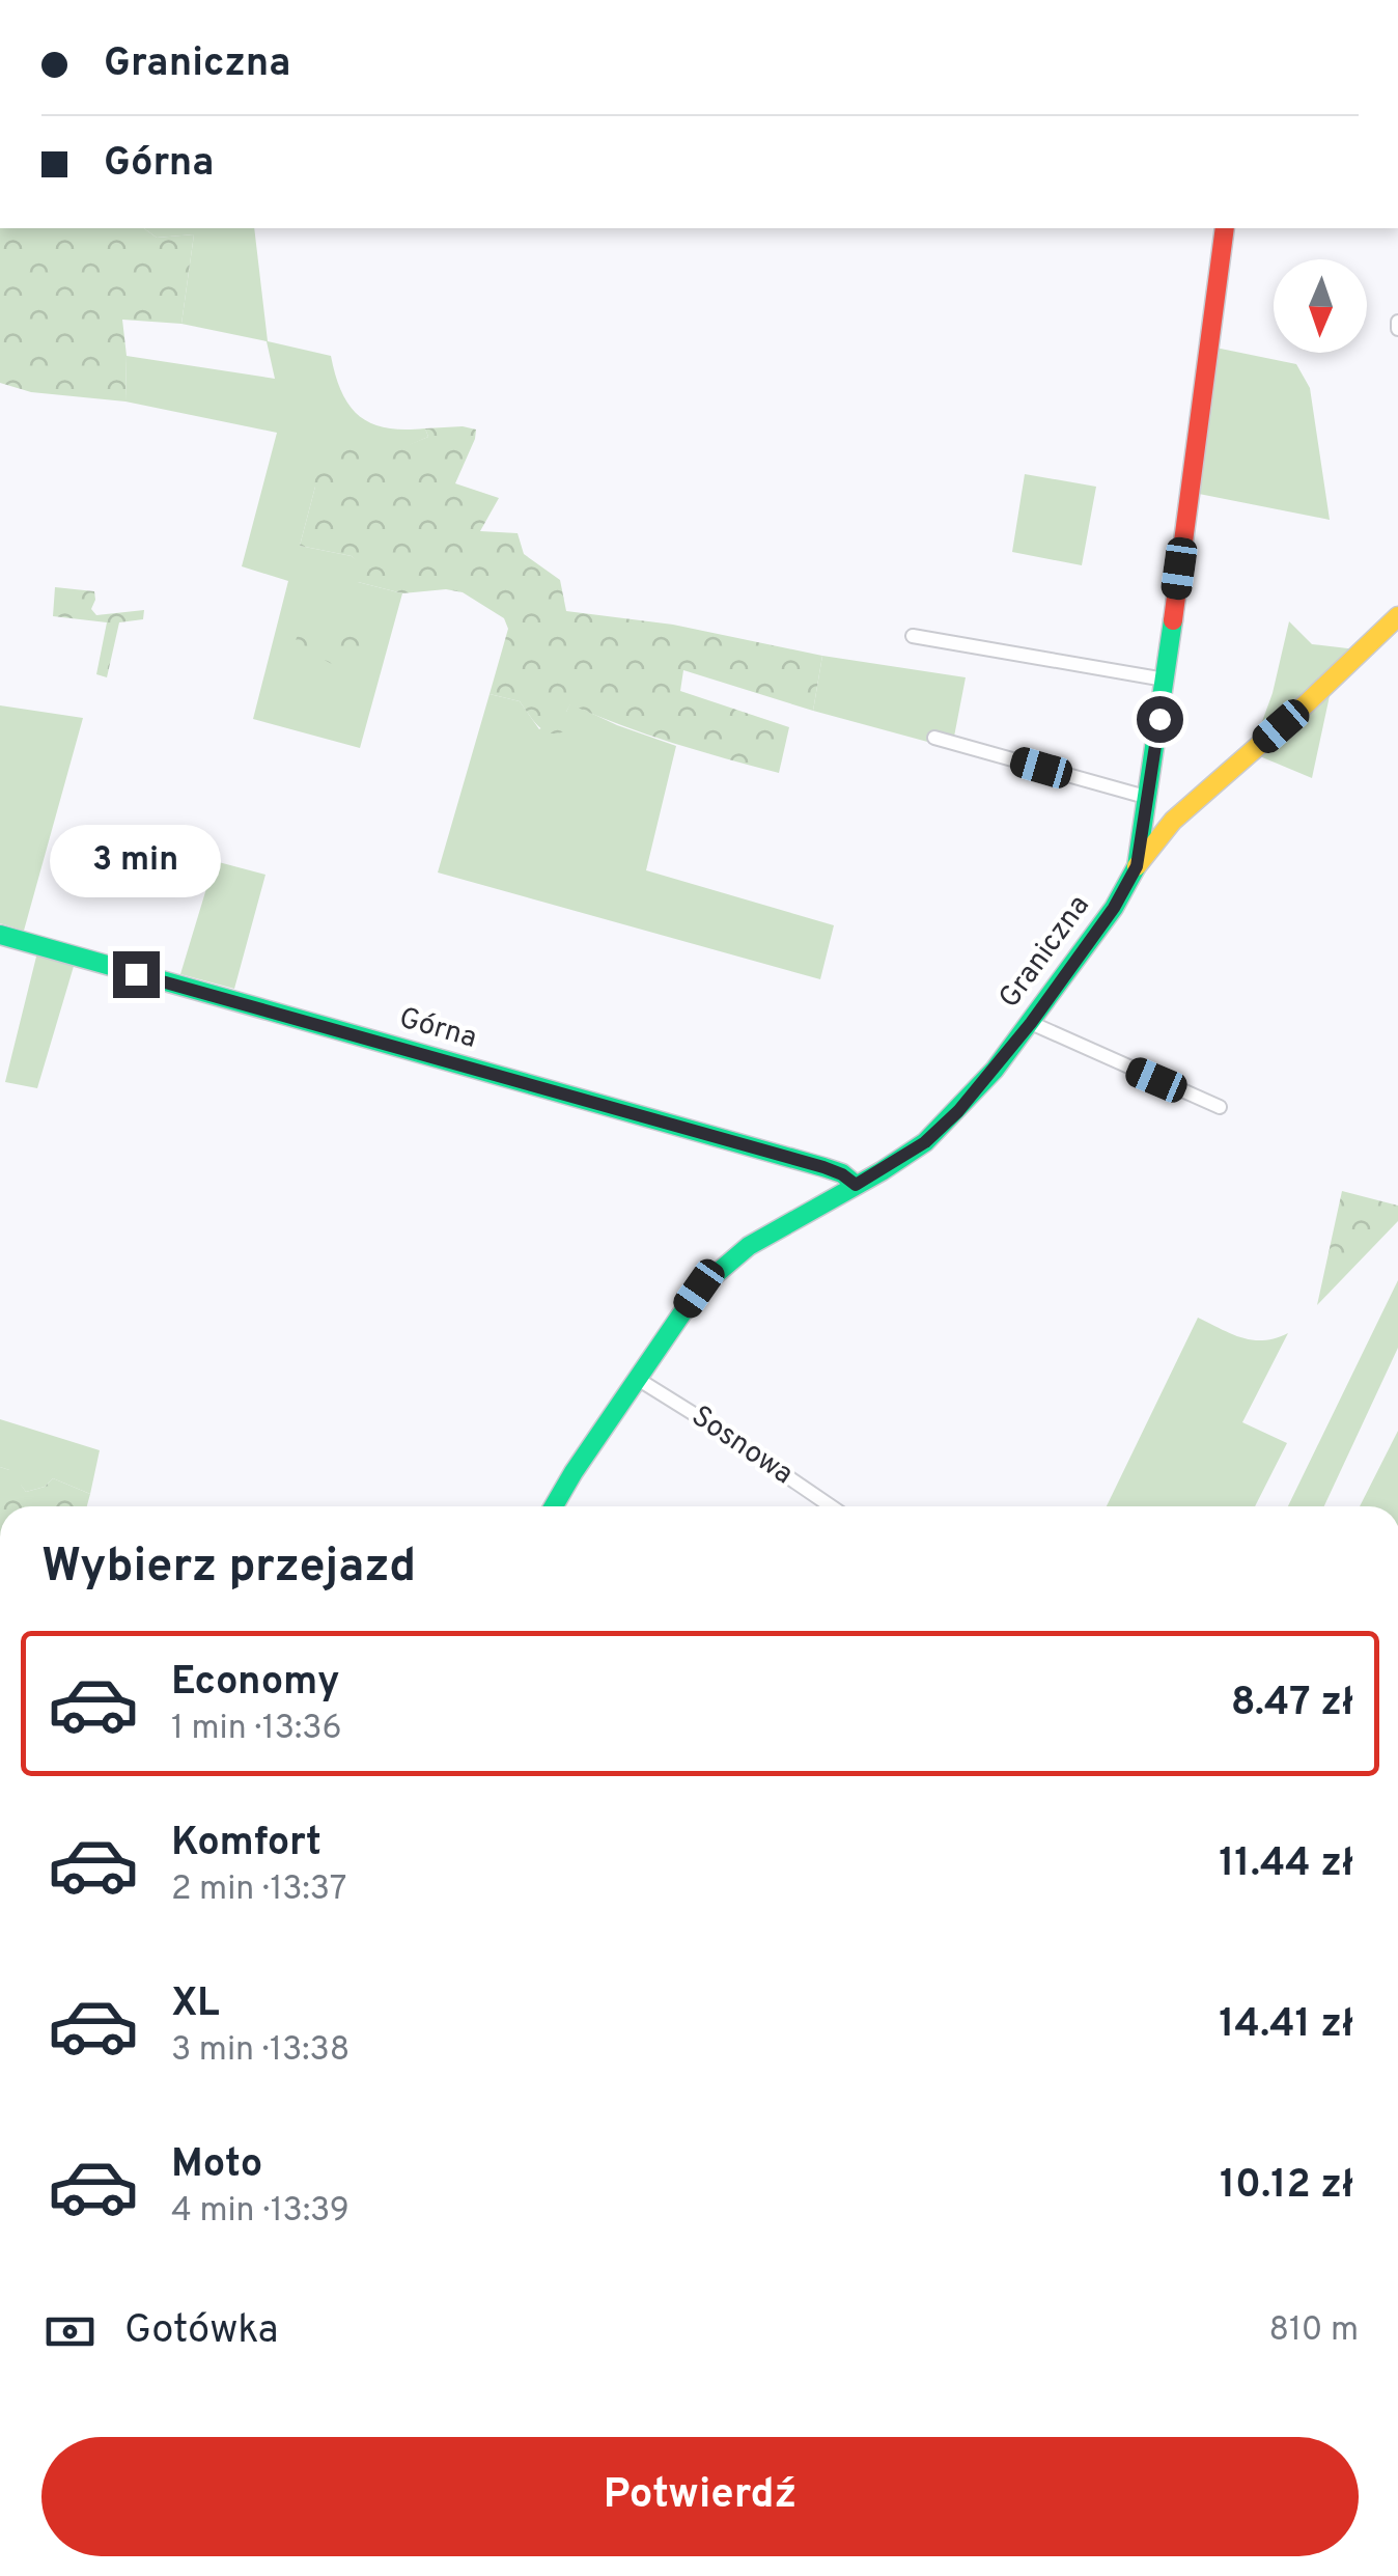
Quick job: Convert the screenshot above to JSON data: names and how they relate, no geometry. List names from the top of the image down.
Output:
{
  "streets": {
    "street": ["Graniczna", "Górna", "Sosnowa"]
  },
  "crossings": [
    ["Graniczna", "Górna"],
    ["Graniczna", "Sosnowa"]
  ],
  "north": "bottom",
  "page": {
    "banner": ["Graniczna", "Górna"],
    "bubble": "3 min",
    "heading": "Wybierz przejazd",
    "list": [
      {
        "name": "Economy",
        "note": "1 min · 13:36",
        "value": "8.47 zł"
      },
      {
        "name": "Komfort",
        "note": "2 min · 13:37",
        "value": "11.44 zł"
      },
      {
        "name": "XL",
        "note": "3 min · 13:38",
        "value": "14.41 zł"
      },
      {
        "name": "Moto",
        "note": "4 min · 13:39",
        "value": "10.12 zł"
      }
    ],
    "pay": ["Gotówka", "810 m"],
    "buttons": "Potwierdź"
  }
}
